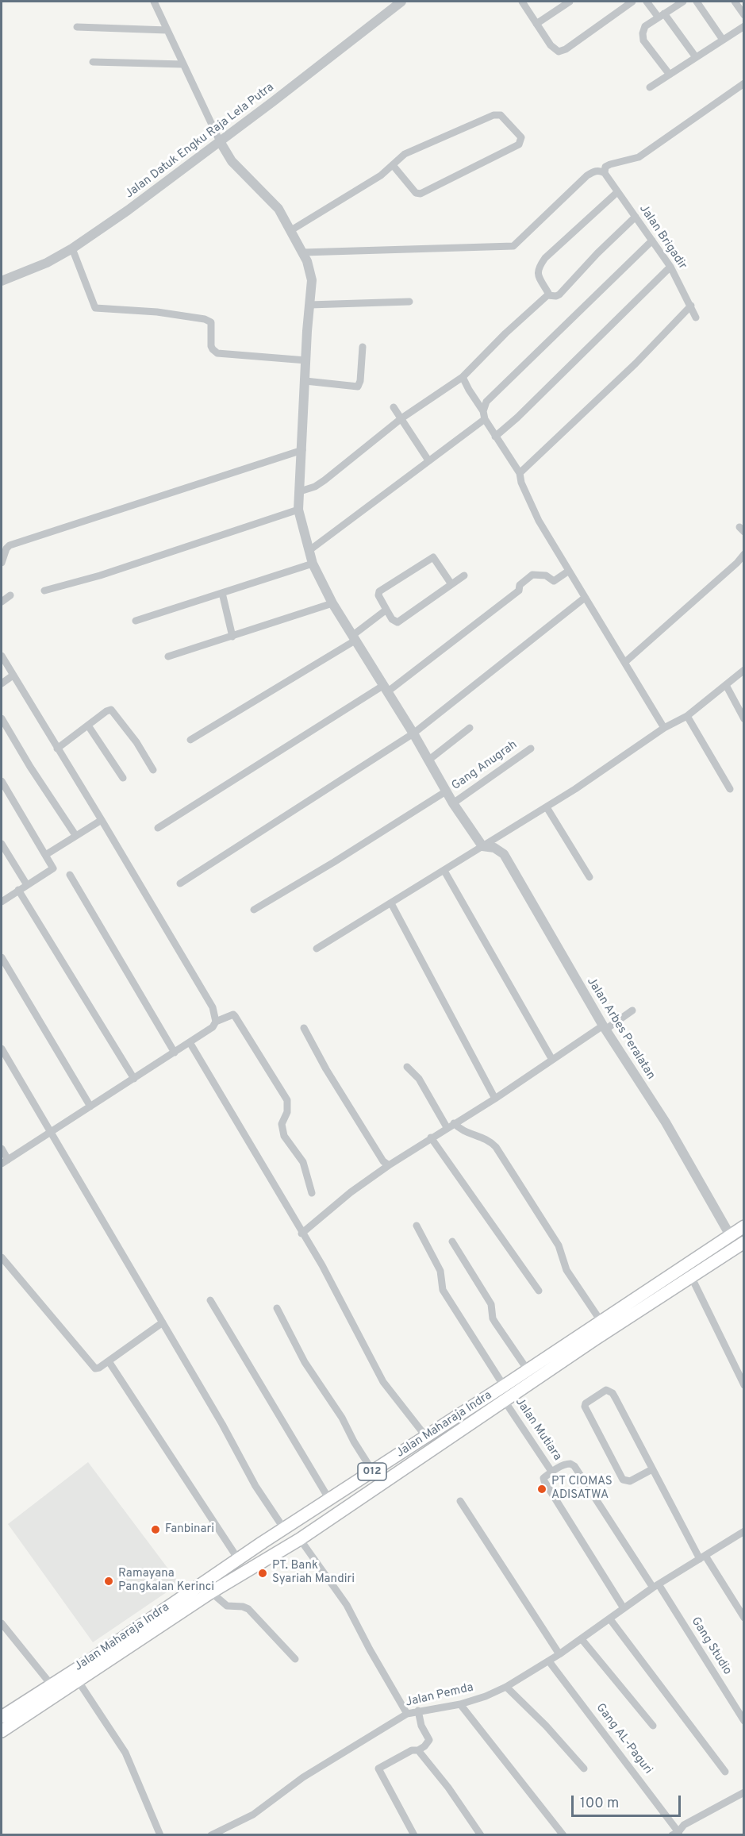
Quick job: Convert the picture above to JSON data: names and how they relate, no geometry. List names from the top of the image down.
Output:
{
  "streets": {
    "highway": ["Jalan Maharaja Indra", "012"],
    "street": [
      "Jalan Datuk Engku Raja Lela Putra",
      "Jalan Brigadir",
      "Gang Anugrah",
      "Jalan Arbes Peralatan",
      "Jalan Mutiara",
      "Gang Studio",
      "Jalan Pemda",
      "Gang AL-Paguri"
    ]
  },
  "crossings": [
    ["Jalan Arbes Peralatan", "Jalan Maharaja Indra"],
    ["Jalan Maharaja Indra", "Jalan Mutiara"],
    ["Jalan Mutiara", "Gang Studio"],
    ["Gang Studio", "Jalan Pemda"],
    ["Jalan Pemda", "Gang AL-Paguri"]
  ],
  "places": [
    "PT CIOMAS ADISATWA",
    "Fanbinari",
    "PT. Bank Syariah Mandiri",
    "Ramayana Pangkalan Kerinci"
  ],
  "scale_bar": "100 m"
}
